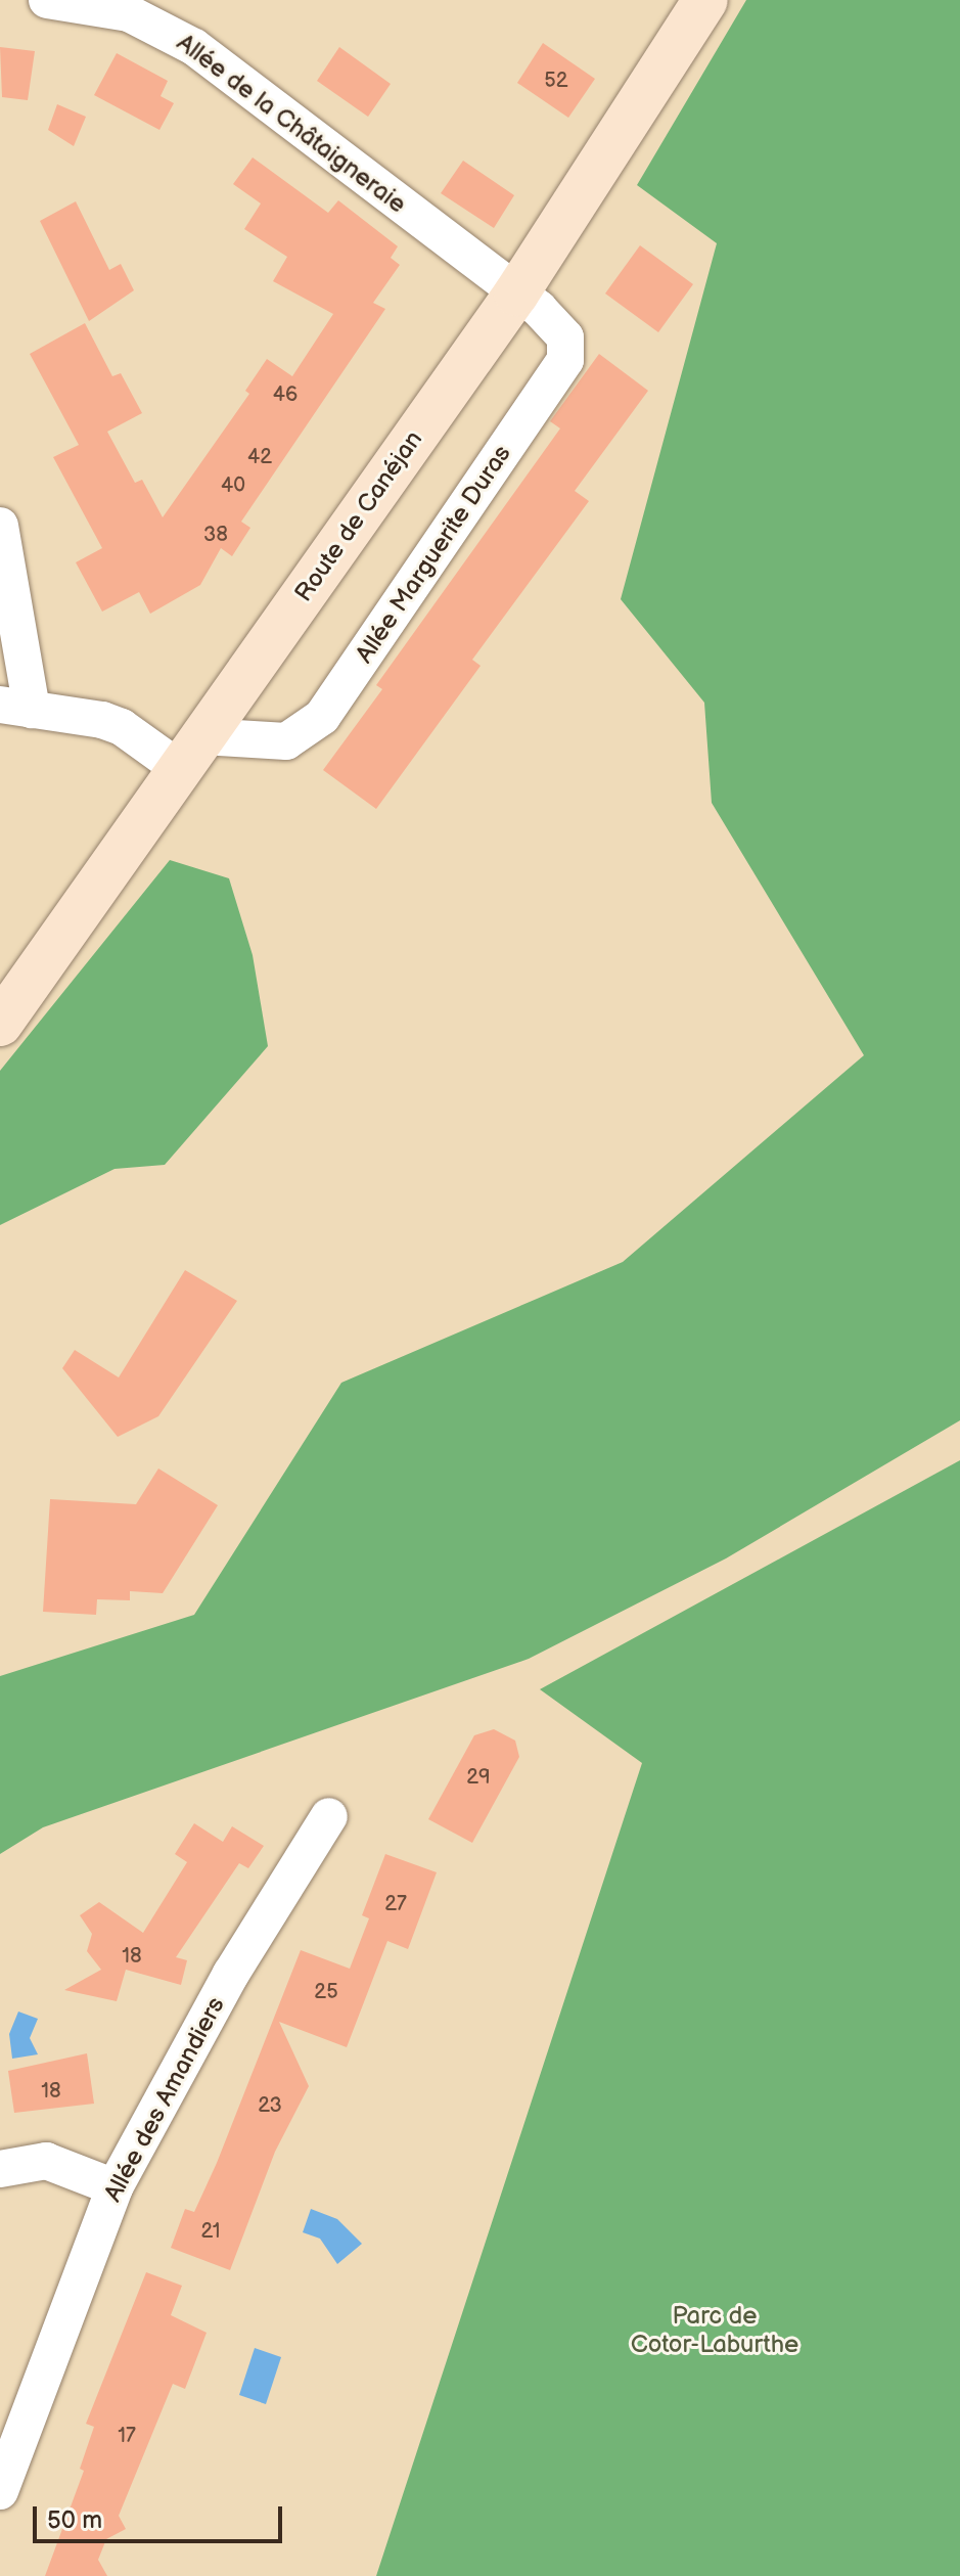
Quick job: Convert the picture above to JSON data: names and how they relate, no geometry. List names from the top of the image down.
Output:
{
  "streets": {
    "street": [
      "Allée de la Châtaigneraie",
      "Route de Canéjan",
      "Allée Marguerite Duras",
      "Allée des Amandiers"
    ]
  },
  "crossings": [
    ["Allée de la Châtaigneraie", "Route de Canéjan"],
    ["Allée de la Châtaigneraie", "Allée Marguerite Duras"],
    ["Route de Canéjan", "Allée Marguerite Duras"]
  ],
  "parks": ["Parc de Cotor-Laburthe"],
  "house_numbers": [
    "52",
    "46",
    "42",
    "40",
    "38",
    "29",
    "27",
    "18",
    "25",
    "18",
    "23",
    "21",
    "17"
  ],
  "scale_bar": "50 m"
}
